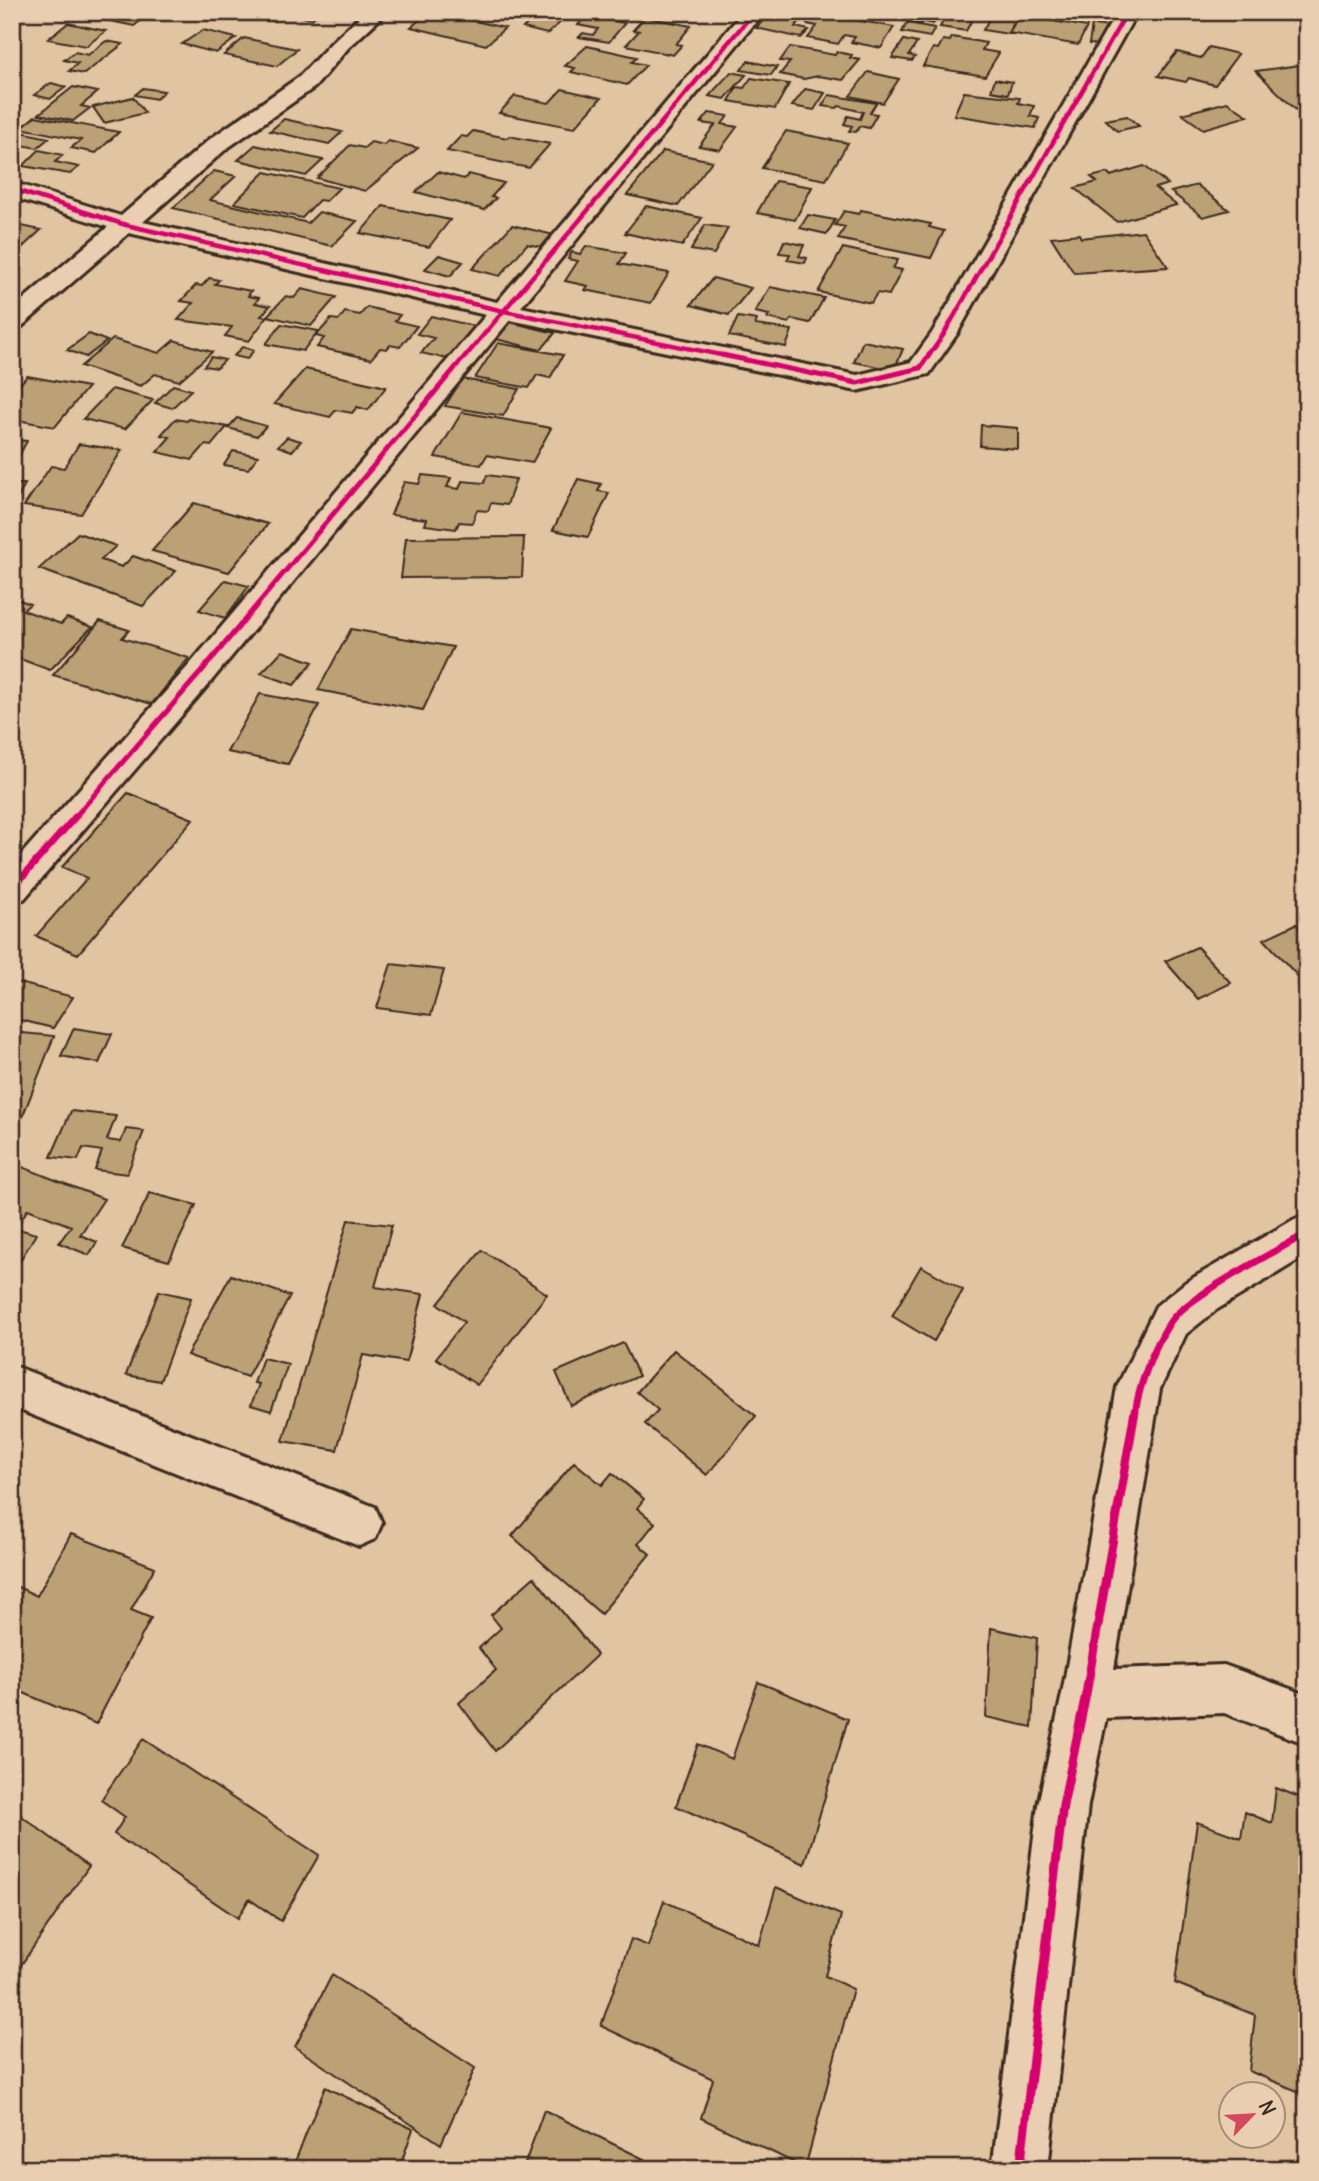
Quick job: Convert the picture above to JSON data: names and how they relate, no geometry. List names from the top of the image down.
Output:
{
  "north": "top right"
}
